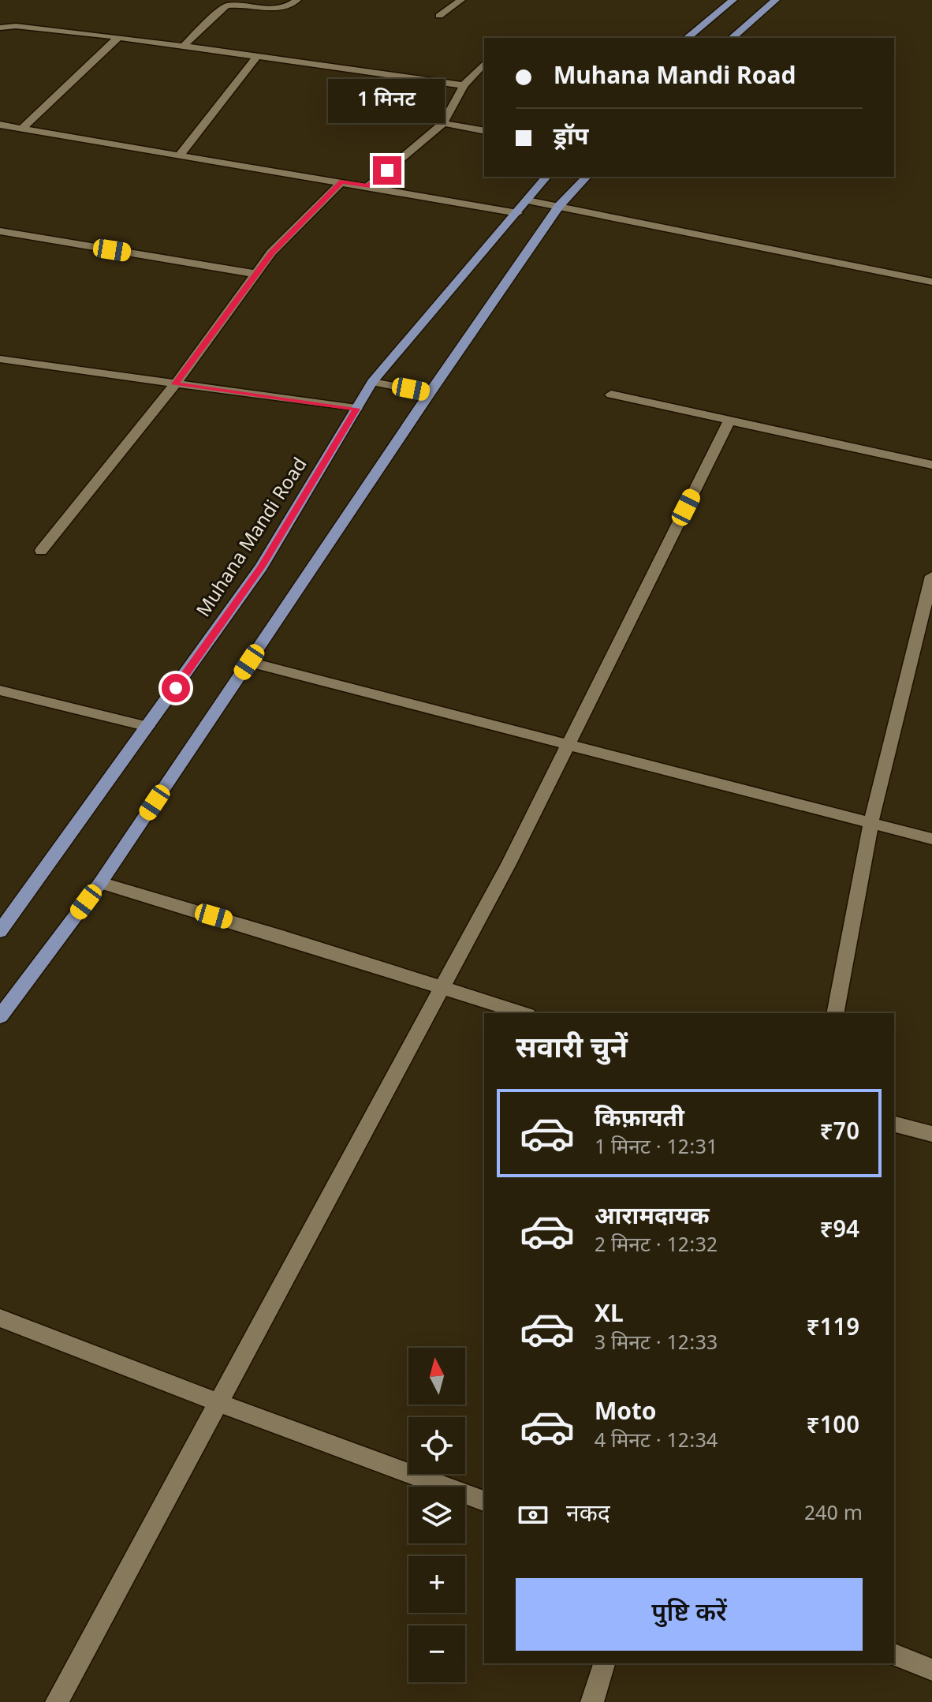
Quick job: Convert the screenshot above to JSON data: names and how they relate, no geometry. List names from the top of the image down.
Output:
{
  "streets": {
    "main road": ["Muhana Mandi Road"]
  },
  "north": "top",
  "page": {
    "banner": ["Muhana Mandi Road", "ड्रॉप"],
    "bubble": "1 मिनट",
    "heading": "सवारी चुनें",
    "list": [
      {
        "name": "किफ़ायती",
        "note": "1 मिनट · 12:31",
        "value": "₹70"
      },
      {
        "name": "आरामदायक",
        "note": "2 मिनट · 12:32",
        "value": "₹94"
      },
      {
        "name": "XL",
        "note": "3 मिनट · 12:33",
        "value": "₹119"
      },
      {
        "name": "Moto",
        "note": "4 मिनट · 12:34",
        "value": "₹100"
      }
    ],
    "map_buttons": ["+", "−"],
    "pay": ["नकद", "240 m"],
    "buttons": "पुष्टि करें"
  }
}
